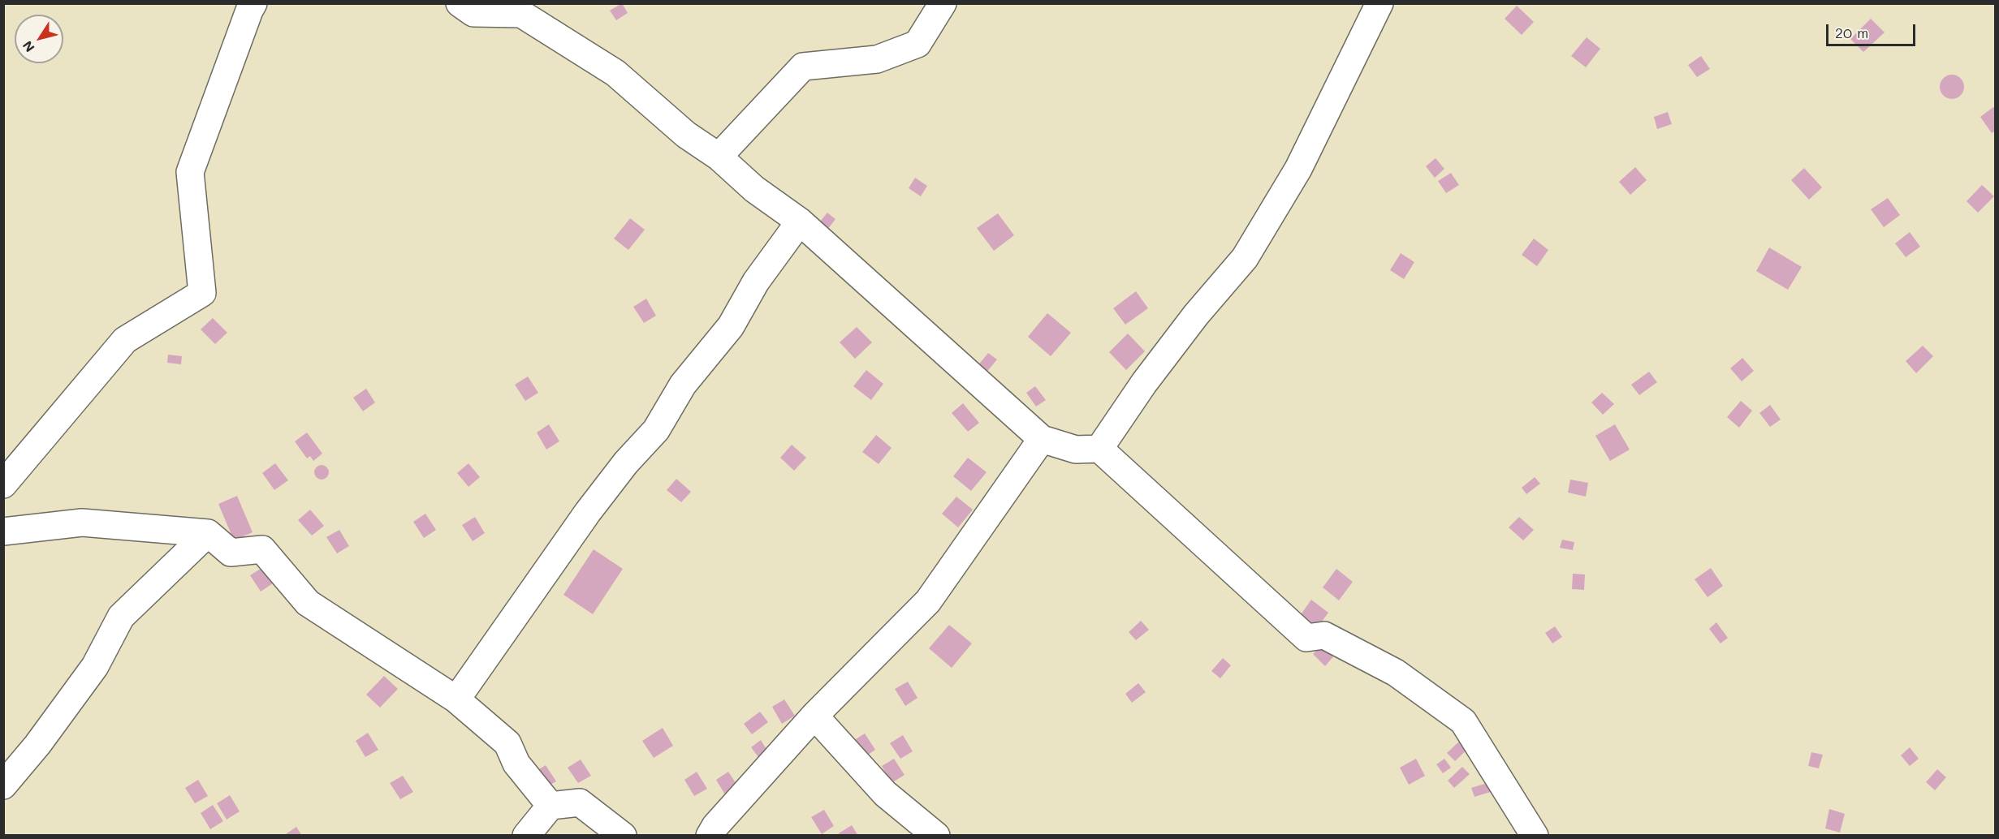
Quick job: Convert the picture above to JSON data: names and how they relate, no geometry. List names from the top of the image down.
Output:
{
  "scale_bar": "20 m",
  "north": "bottom left"
}
